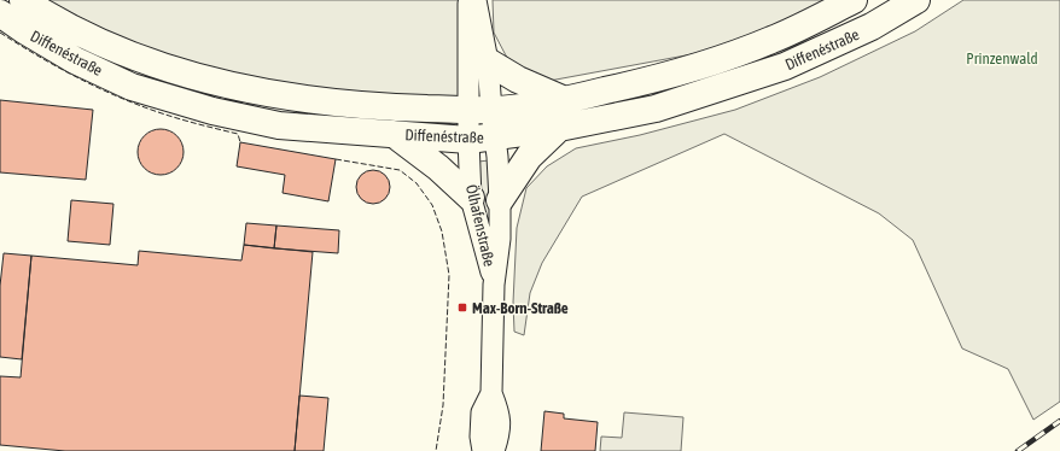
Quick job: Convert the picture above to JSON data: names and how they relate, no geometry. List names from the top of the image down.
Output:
{
  "streets": {
    "main road": ["Diffenéstraße"],
    "street": ["Ölhafenstraße"]
  },
  "crossings": [
    ["Diffenéstraße", "Ölhafenstraße"]
  ],
  "parks": ["Prinzenwald"],
  "places": {
    "transit": ["Max-Born-Straße"]
  }
}
